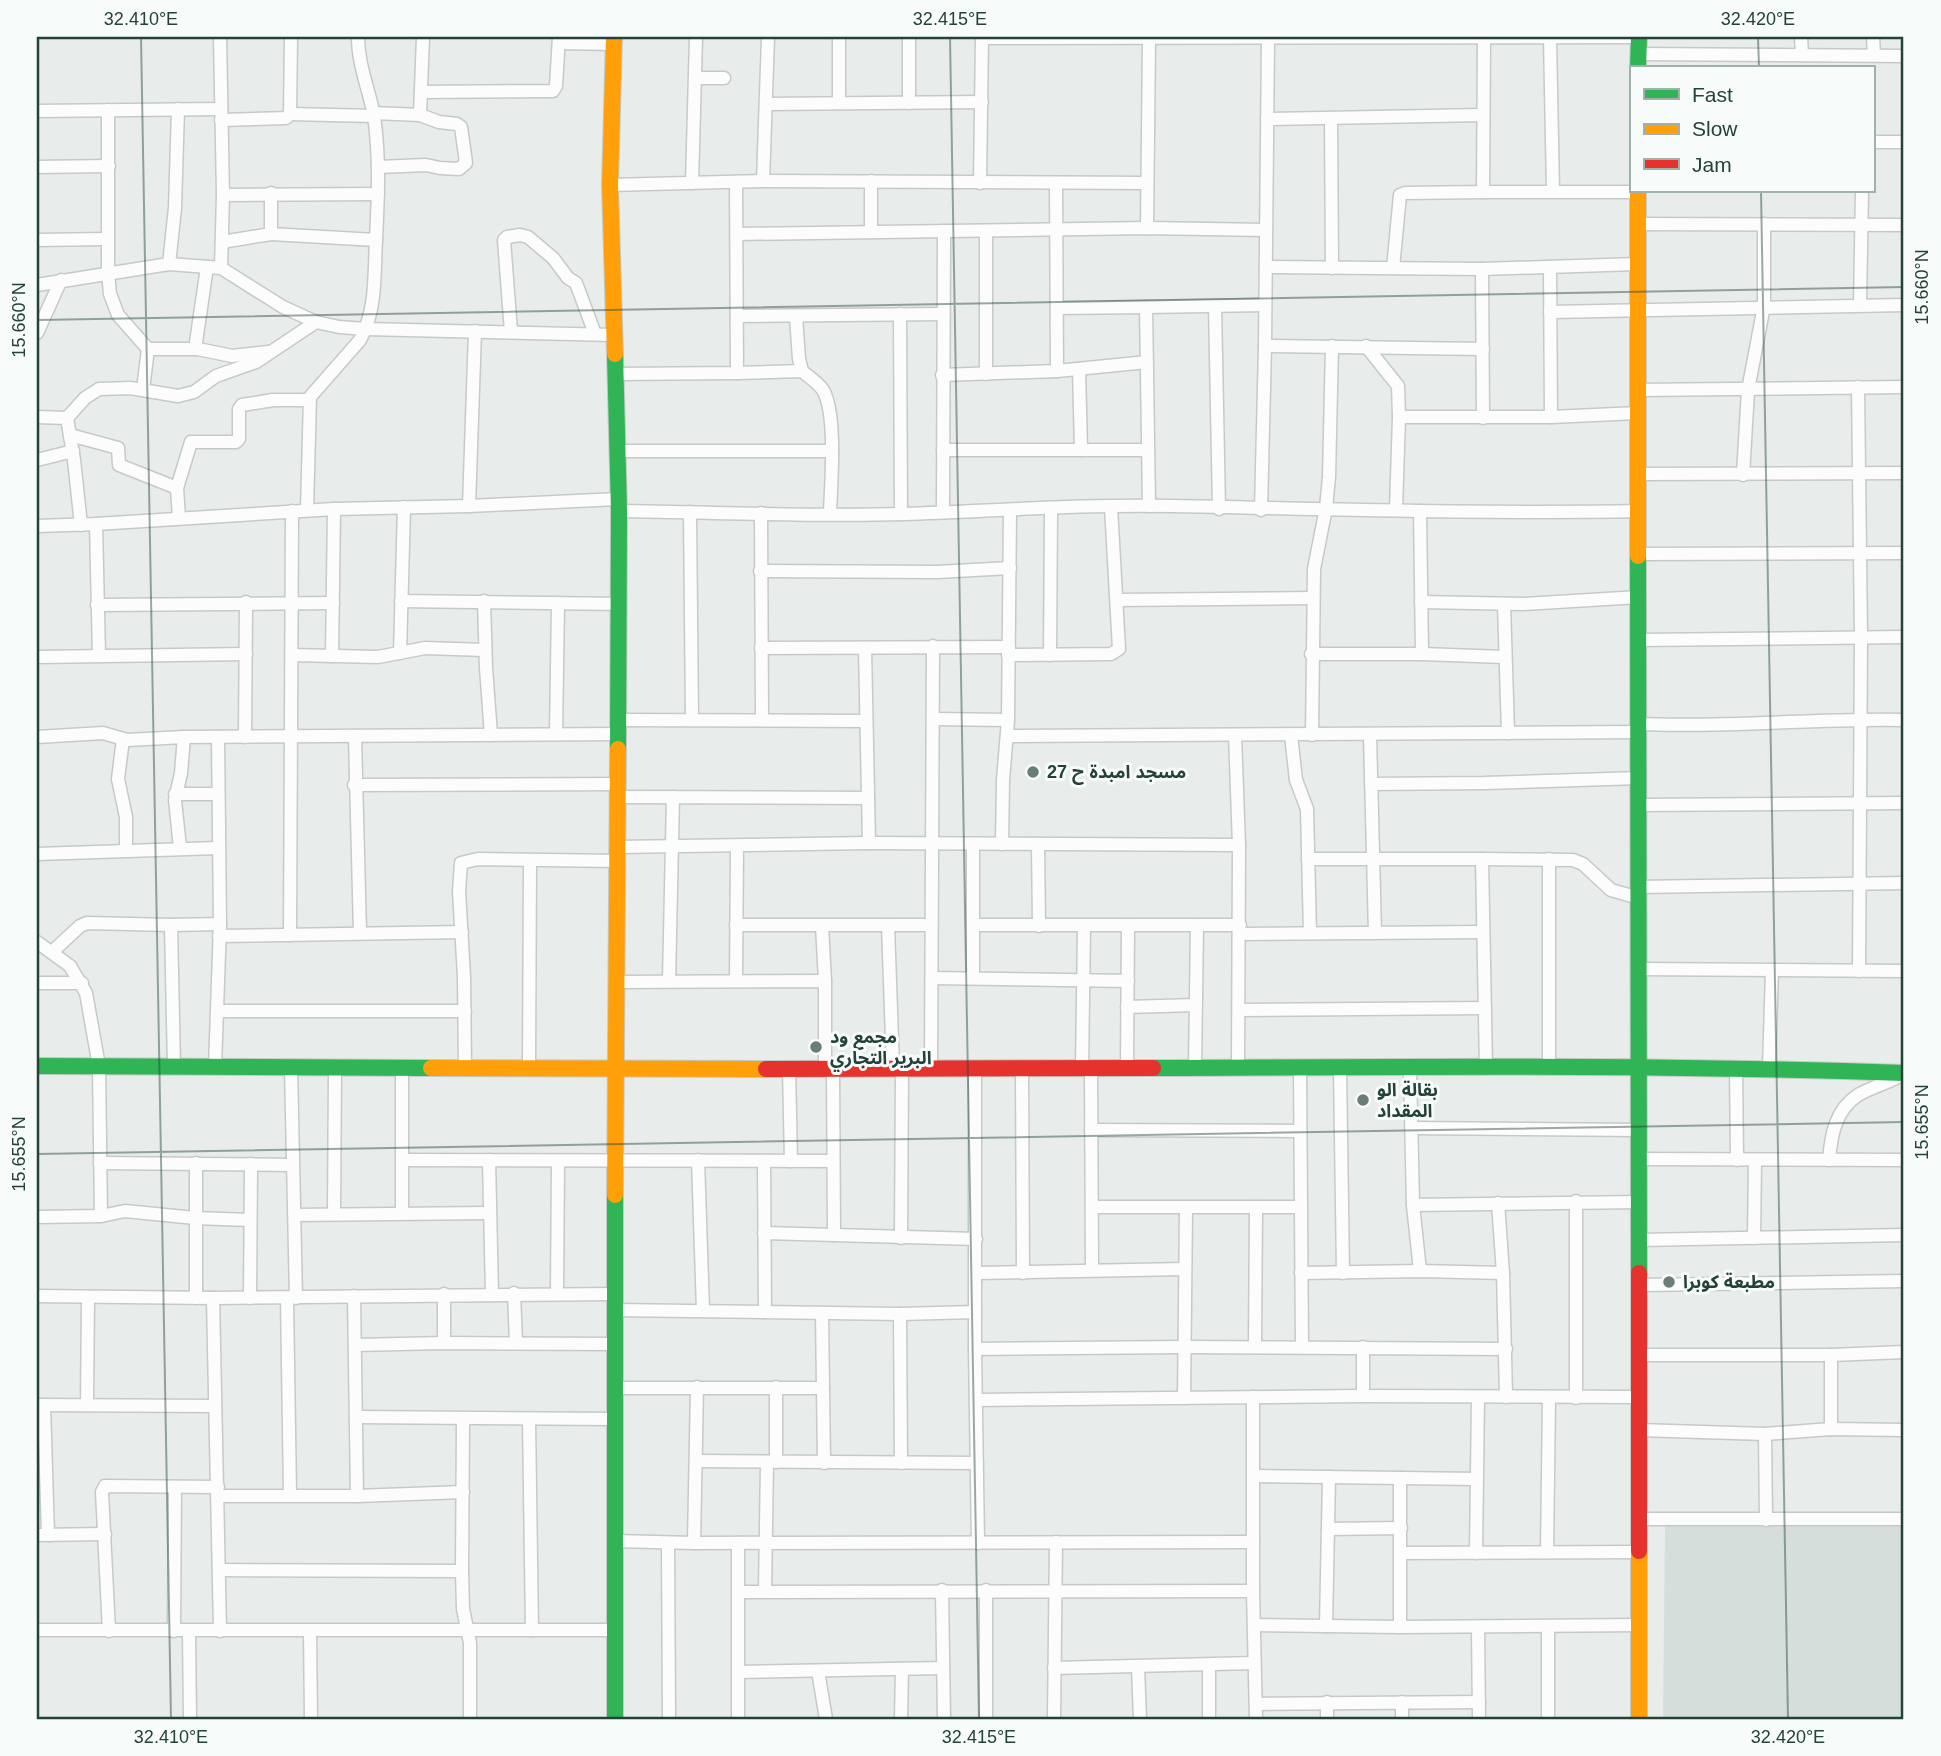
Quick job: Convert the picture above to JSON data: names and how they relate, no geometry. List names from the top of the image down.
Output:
{
  "places": [
    "مسجد امبدة ح 27",
    "مجمع ود البرير التجاري",
    "بقالة الو المقداد",
    "مطبعة كوبرا"
  ],
  "legend": ["Fast", "Slow", "Jam"],
  "coordinates": [
    "32.410°E",
    "32.415°E",
    "32.420°E",
    "15.660°N",
    "15.655°N"
  ]
}
